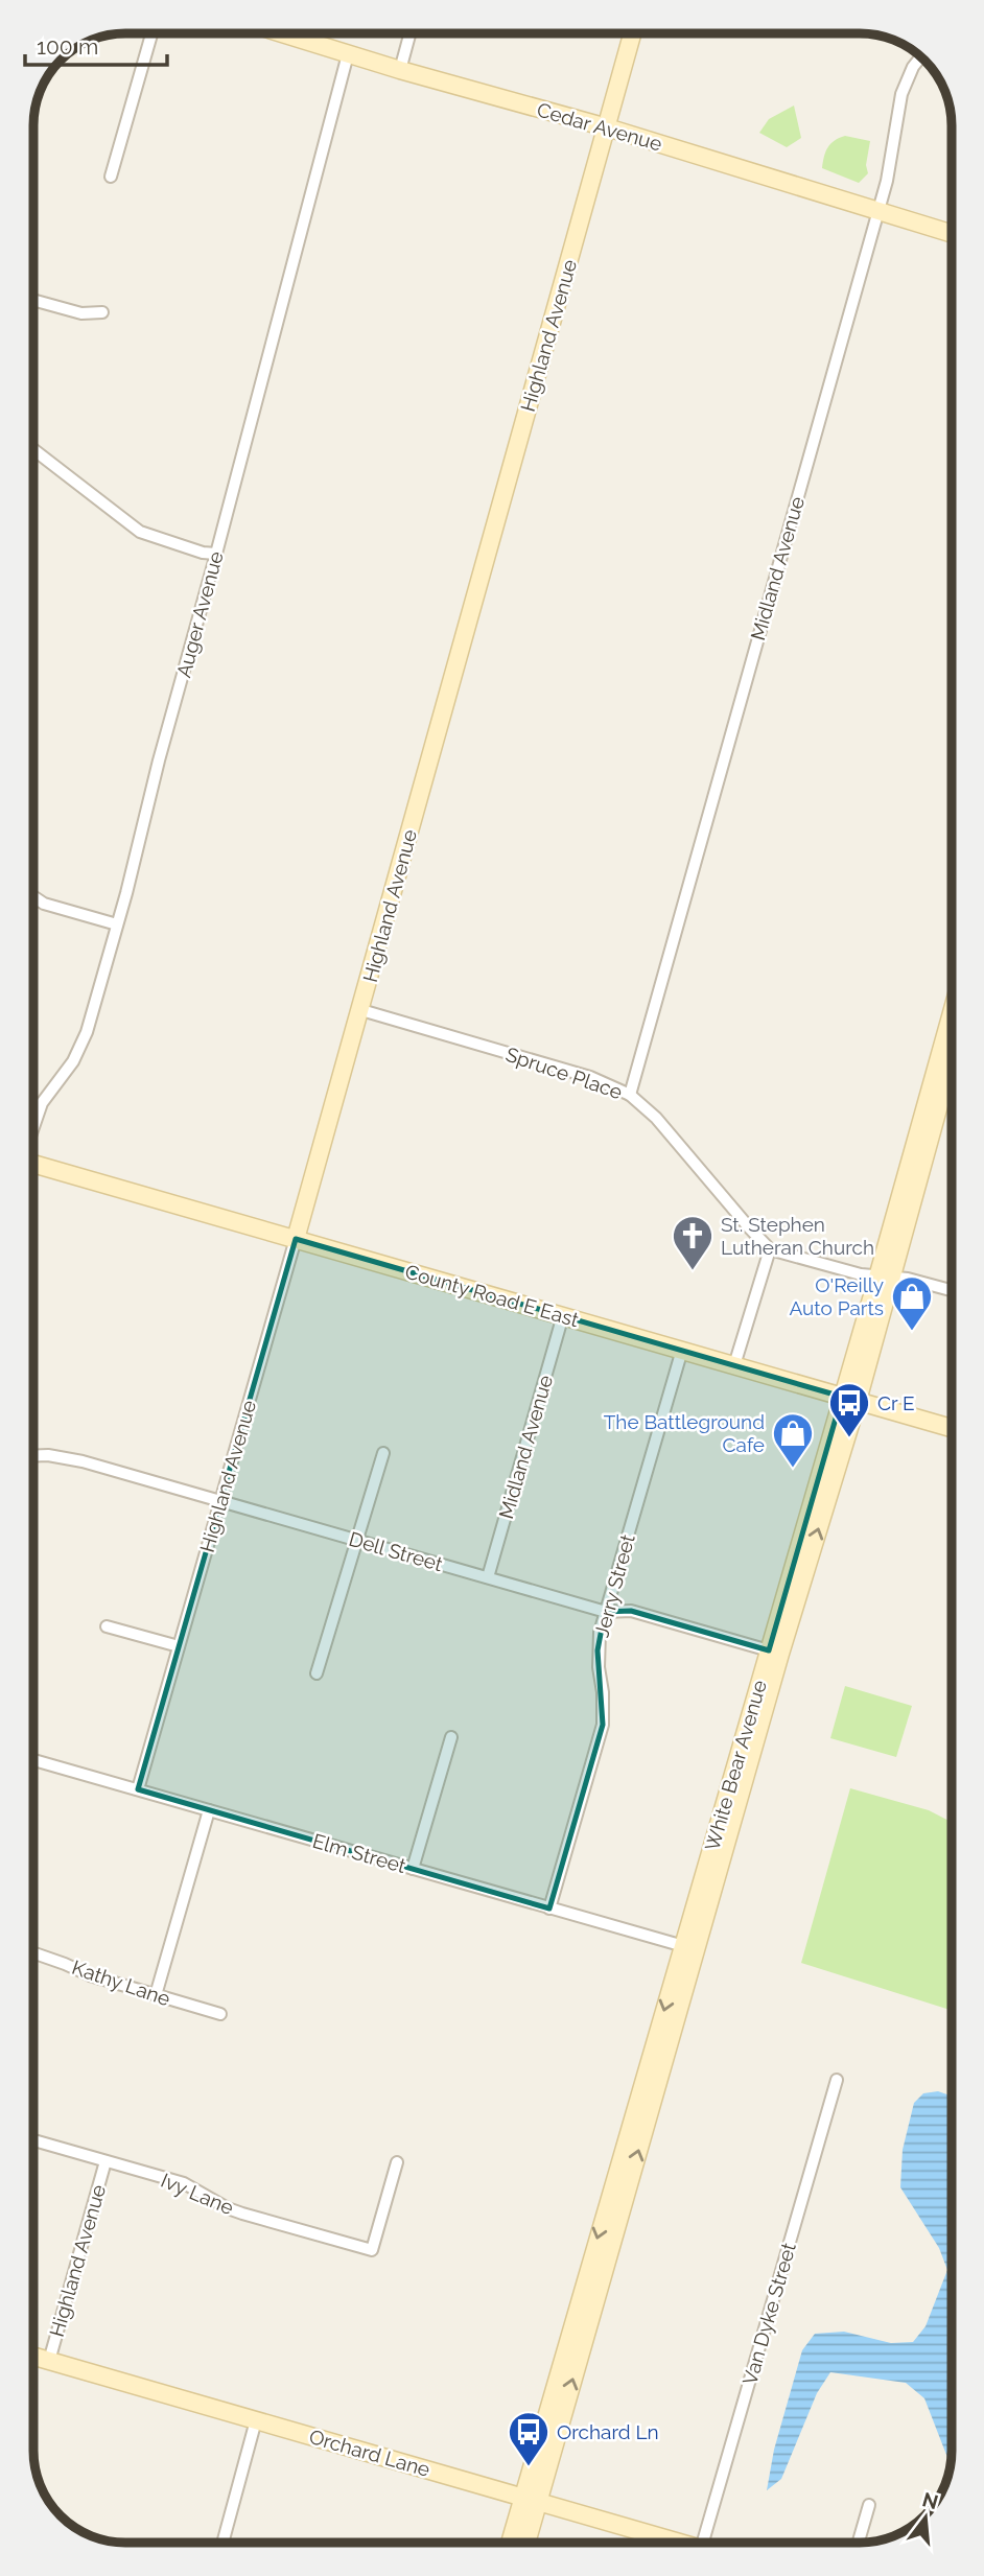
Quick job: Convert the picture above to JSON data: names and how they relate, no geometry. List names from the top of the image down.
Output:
{
  "streets": {
    "main road": [
      "Cedar Avenue",
      "Highland Avenue",
      "County Road E East",
      "White Bear Avenue",
      "Orchard Lane"
    ],
    "street": [
      "Midland Avenue",
      "Auger Avenue",
      "Spruce Place",
      "Dell Street",
      "Jerry Street",
      "Elm Street",
      "Kathy Lane",
      "Ivy Lane",
      "Van Dyke Street"
    ]
  },
  "crossings": [
    ["Cedar Avenue", "Highland Avenue"],
    ["Cedar Avenue", "Midland Avenue"],
    ["Cedar Avenue", "Auger Avenue"],
    ["Highland Avenue", "Spruce Place"],
    ["Highland Avenue", "County Road E East"],
    ["Highland Avenue", "Dell Street"],
    ["Highland Avenue", "Elm Street"],
    ["Highland Avenue", "Ivy Lane"],
    ["Highland Avenue", "Orchard Lane"],
    ["Midland Avenue", "Spruce Place"],
    ["Midland Avenue", "County Road E East"],
    ["Midland Avenue", "Dell Street"],
    ["County Road E East", "Jerry Street"],
    ["County Road E East", "White Bear Avenue"],
    ["Dell Street", "Jerry Street"],
    ["Dell Street", "White Bear Avenue"],
    ["Jerry Street", "Elm Street"],
    ["White Bear Avenue", "Elm Street"],
    ["White Bear Avenue", "Orchard Lane"]
  ],
  "places": {
    "church": ["St. Stephen Lutheran Church"],
    "shop": ["O'Reilly Auto Parts", "The Battleground Cafe"],
    "bus stop": ["Cr E", "Orchard Ln"]
  },
  "scale_bar": "100 m",
  "north": "top"
}
